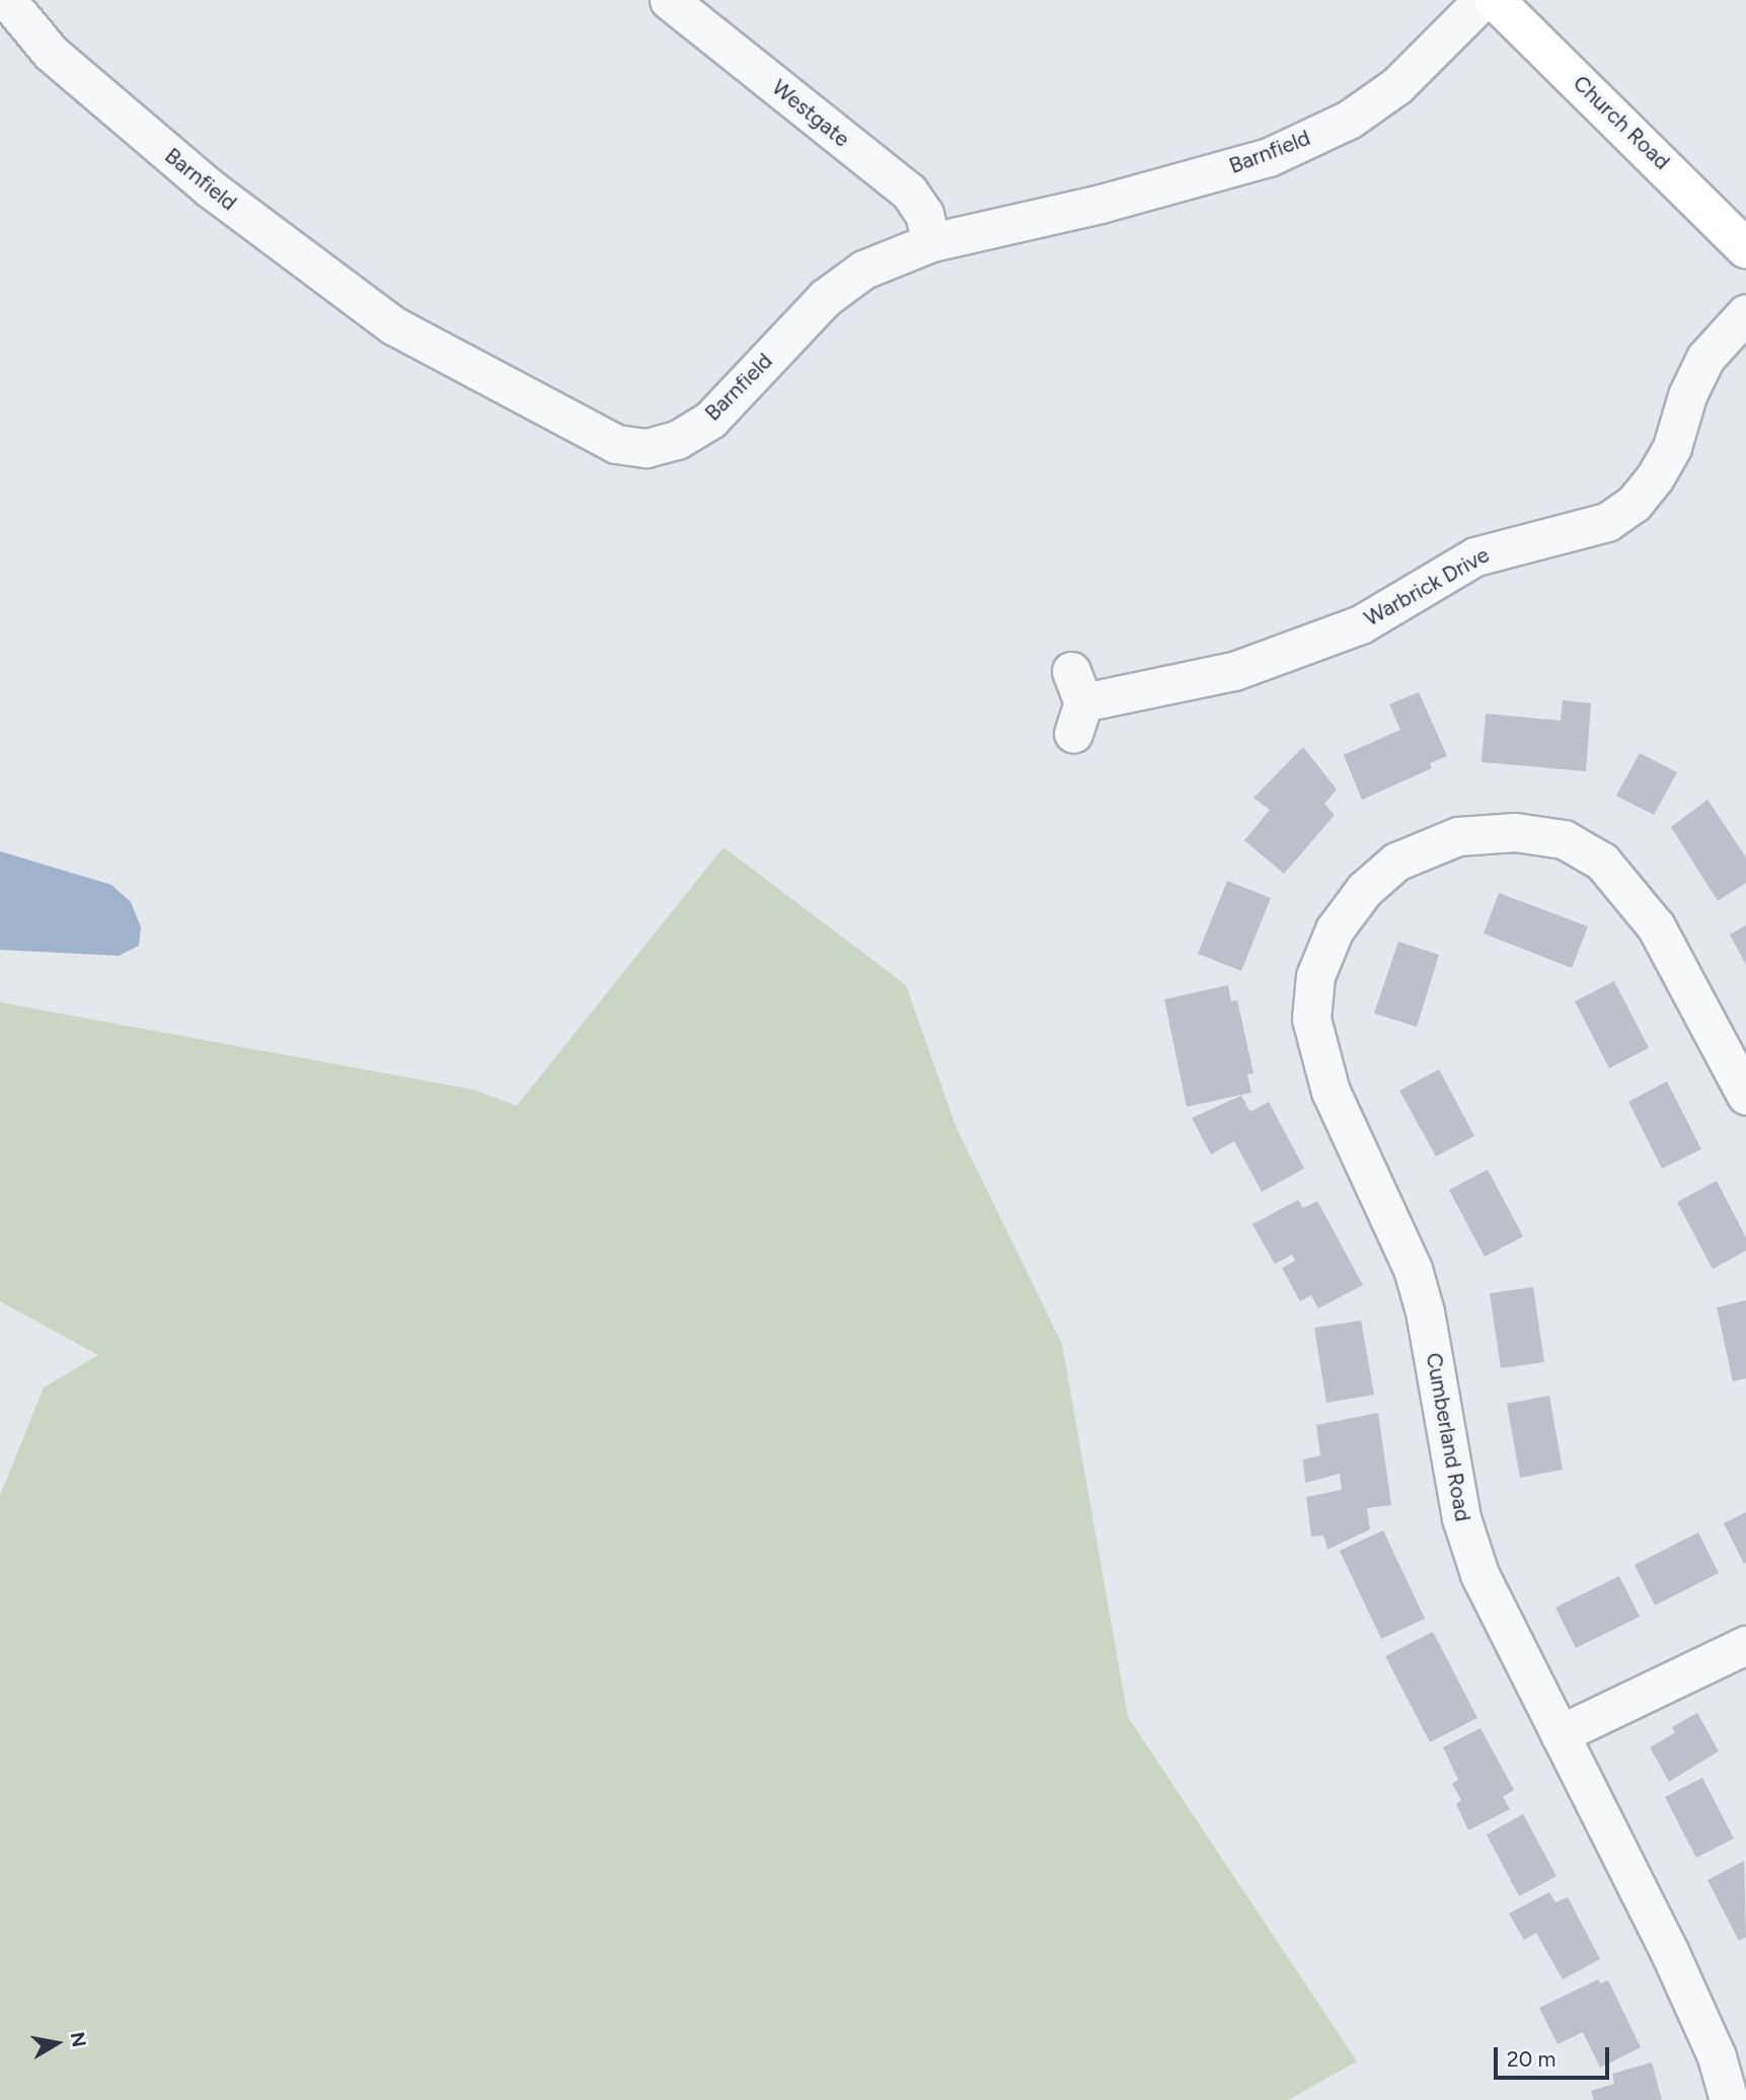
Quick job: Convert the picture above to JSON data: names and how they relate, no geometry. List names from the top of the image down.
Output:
{
  "streets": {
    "main road": ["Church Road"],
    "street": [
      "Westgate",
      "Barnfield",
      "Warbrick Drive",
      "Cumberland Road"
    ]
  },
  "crossings": [
    ["Westgate", "Barnfield"]
  ],
  "scale_bar": "20 m",
  "north": "right"
}
